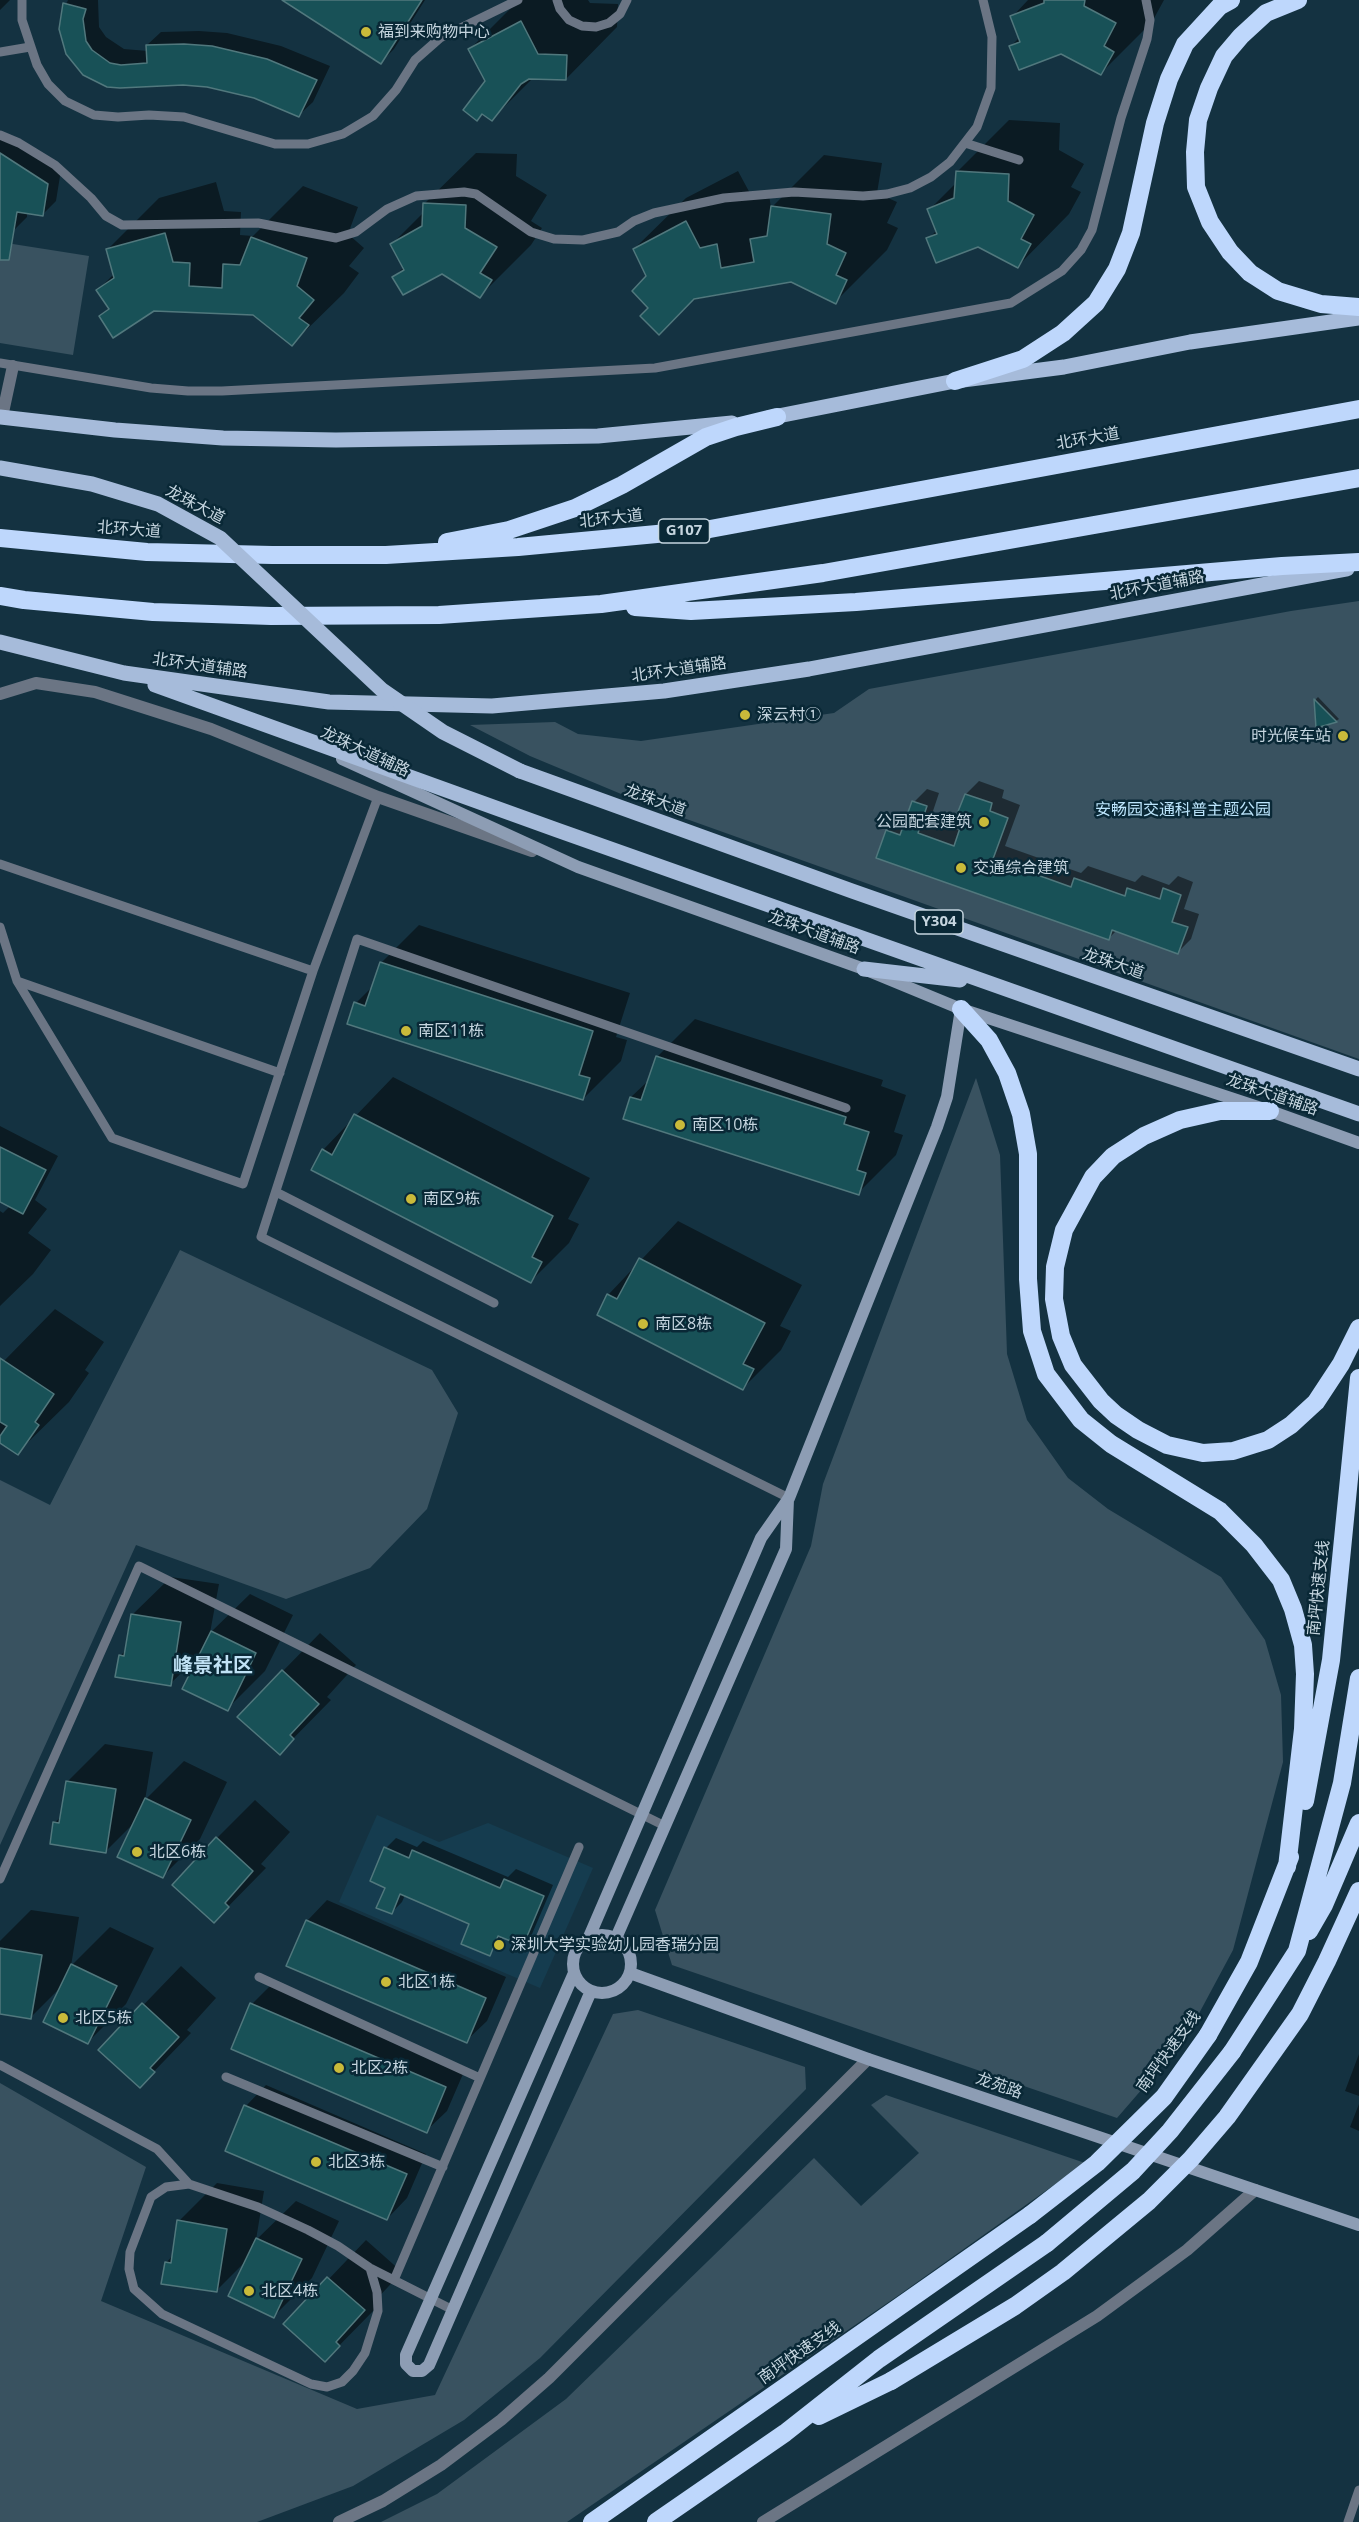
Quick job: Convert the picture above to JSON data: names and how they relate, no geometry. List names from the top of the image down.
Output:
{
  "streets": {
    "highway": ["北环大道", "G107", "南坪快速支线"],
    "main road": ["龙珠大道", "北环大道辅路", "Y304"],
    "street": ["龙珠大道辅路", "龙苑路"]
  },
  "districts": ["峰景社区"],
  "parks": ["安畅园交通科普主题公园"],
  "places": [
    "福到来购物中心",
    "深云村①",
    "时光候车站",
    "公园配套建筑",
    "交通综合建筑",
    "南区11栋",
    "南区10栋",
    "南区9栋",
    "南区8栋",
    "北区6栋",
    "深圳大学实验幼儿园香瑞分园",
    "北区1栋",
    "北区5栋",
    "北区2栋",
    "北区3栋",
    "北区4栋"
  ]
}
